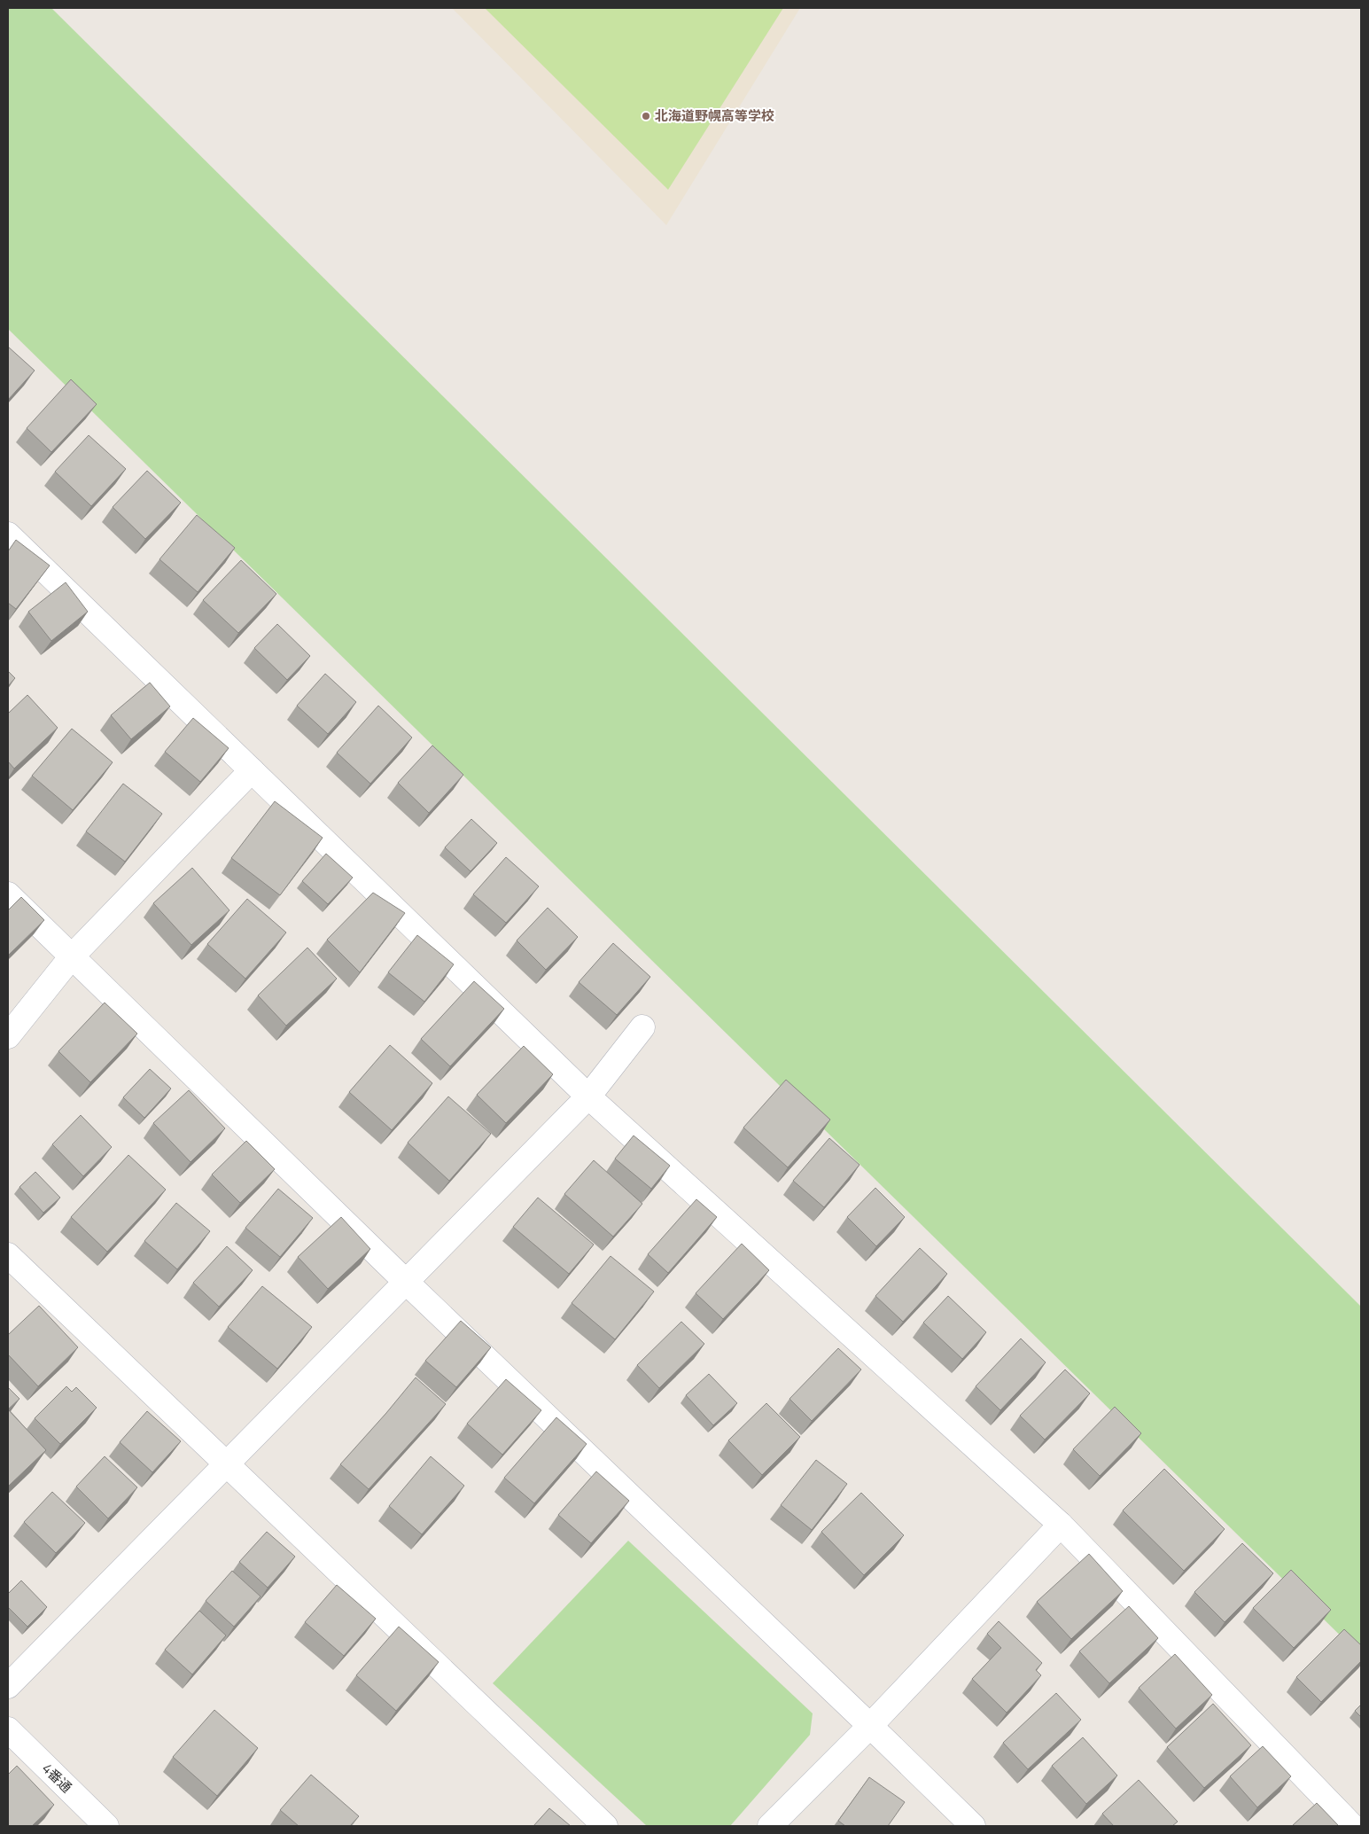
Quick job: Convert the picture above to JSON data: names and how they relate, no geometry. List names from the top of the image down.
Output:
{
  "streets": {
    "street": ["4番通"]
  },
  "places": ["北海道野幌高等学校"]
}
